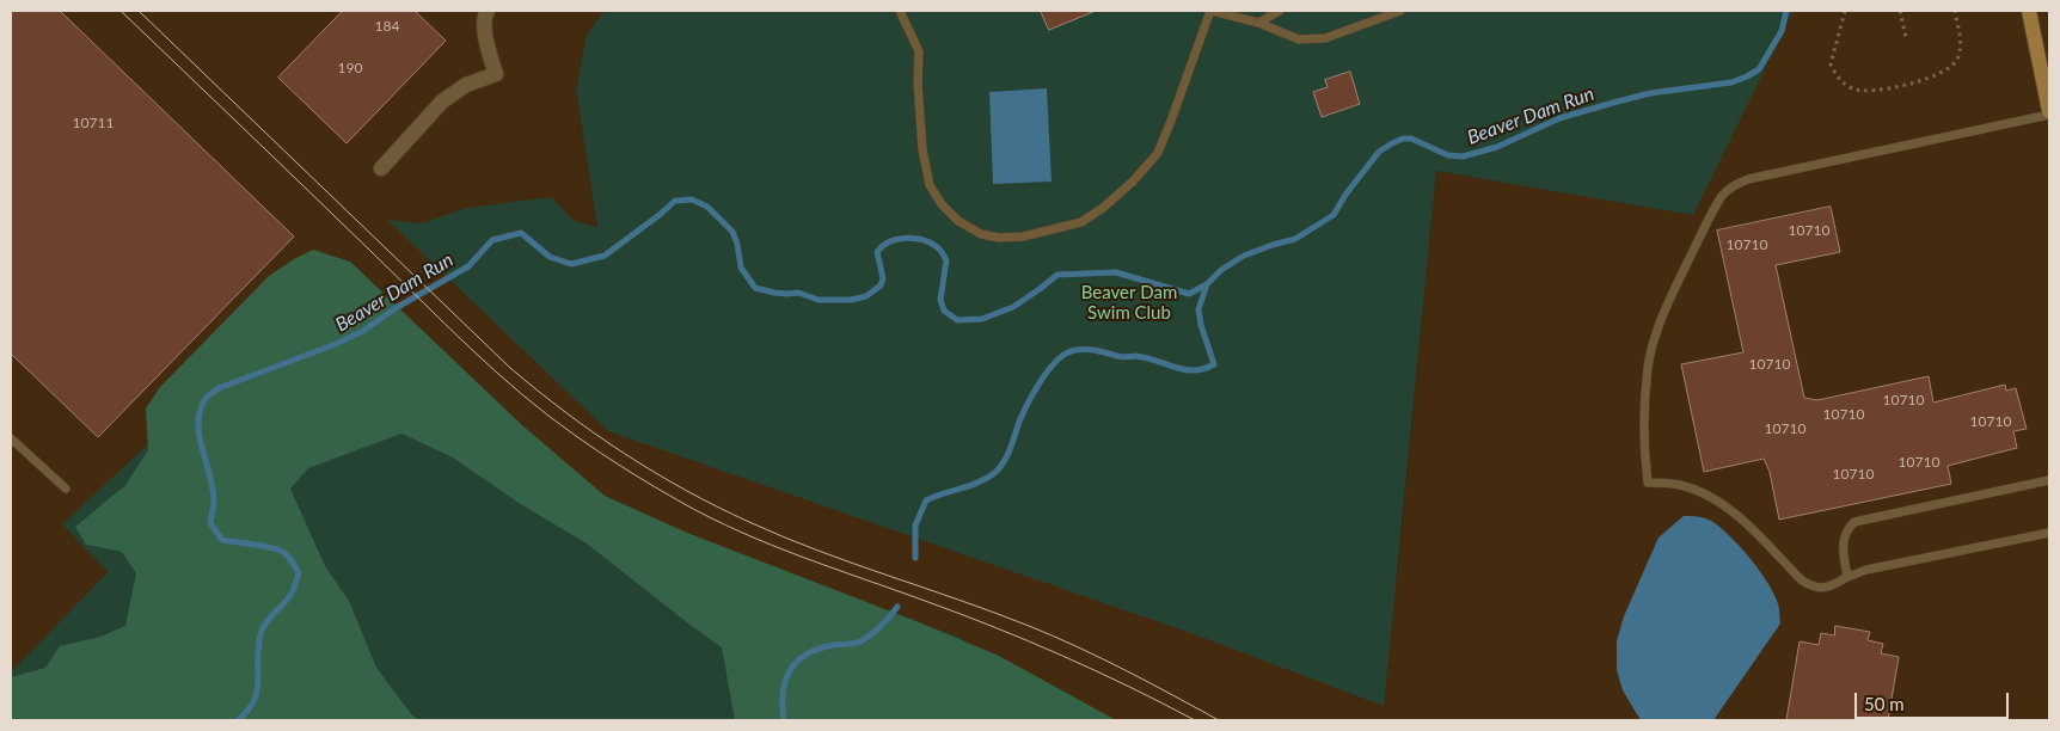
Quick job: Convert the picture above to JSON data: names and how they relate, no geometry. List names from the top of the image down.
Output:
{
  "water": ["Beaver Dam Run"],
  "parks": ["Beaver Dam Swim Club"],
  "house_numbers": [
    "184",
    "190",
    "10711",
    "10710",
    "10710",
    "10710",
    "10710",
    "10710",
    "10710",
    "10710",
    "10710",
    "10710"
  ],
  "scale_bar": "50 m"
}
